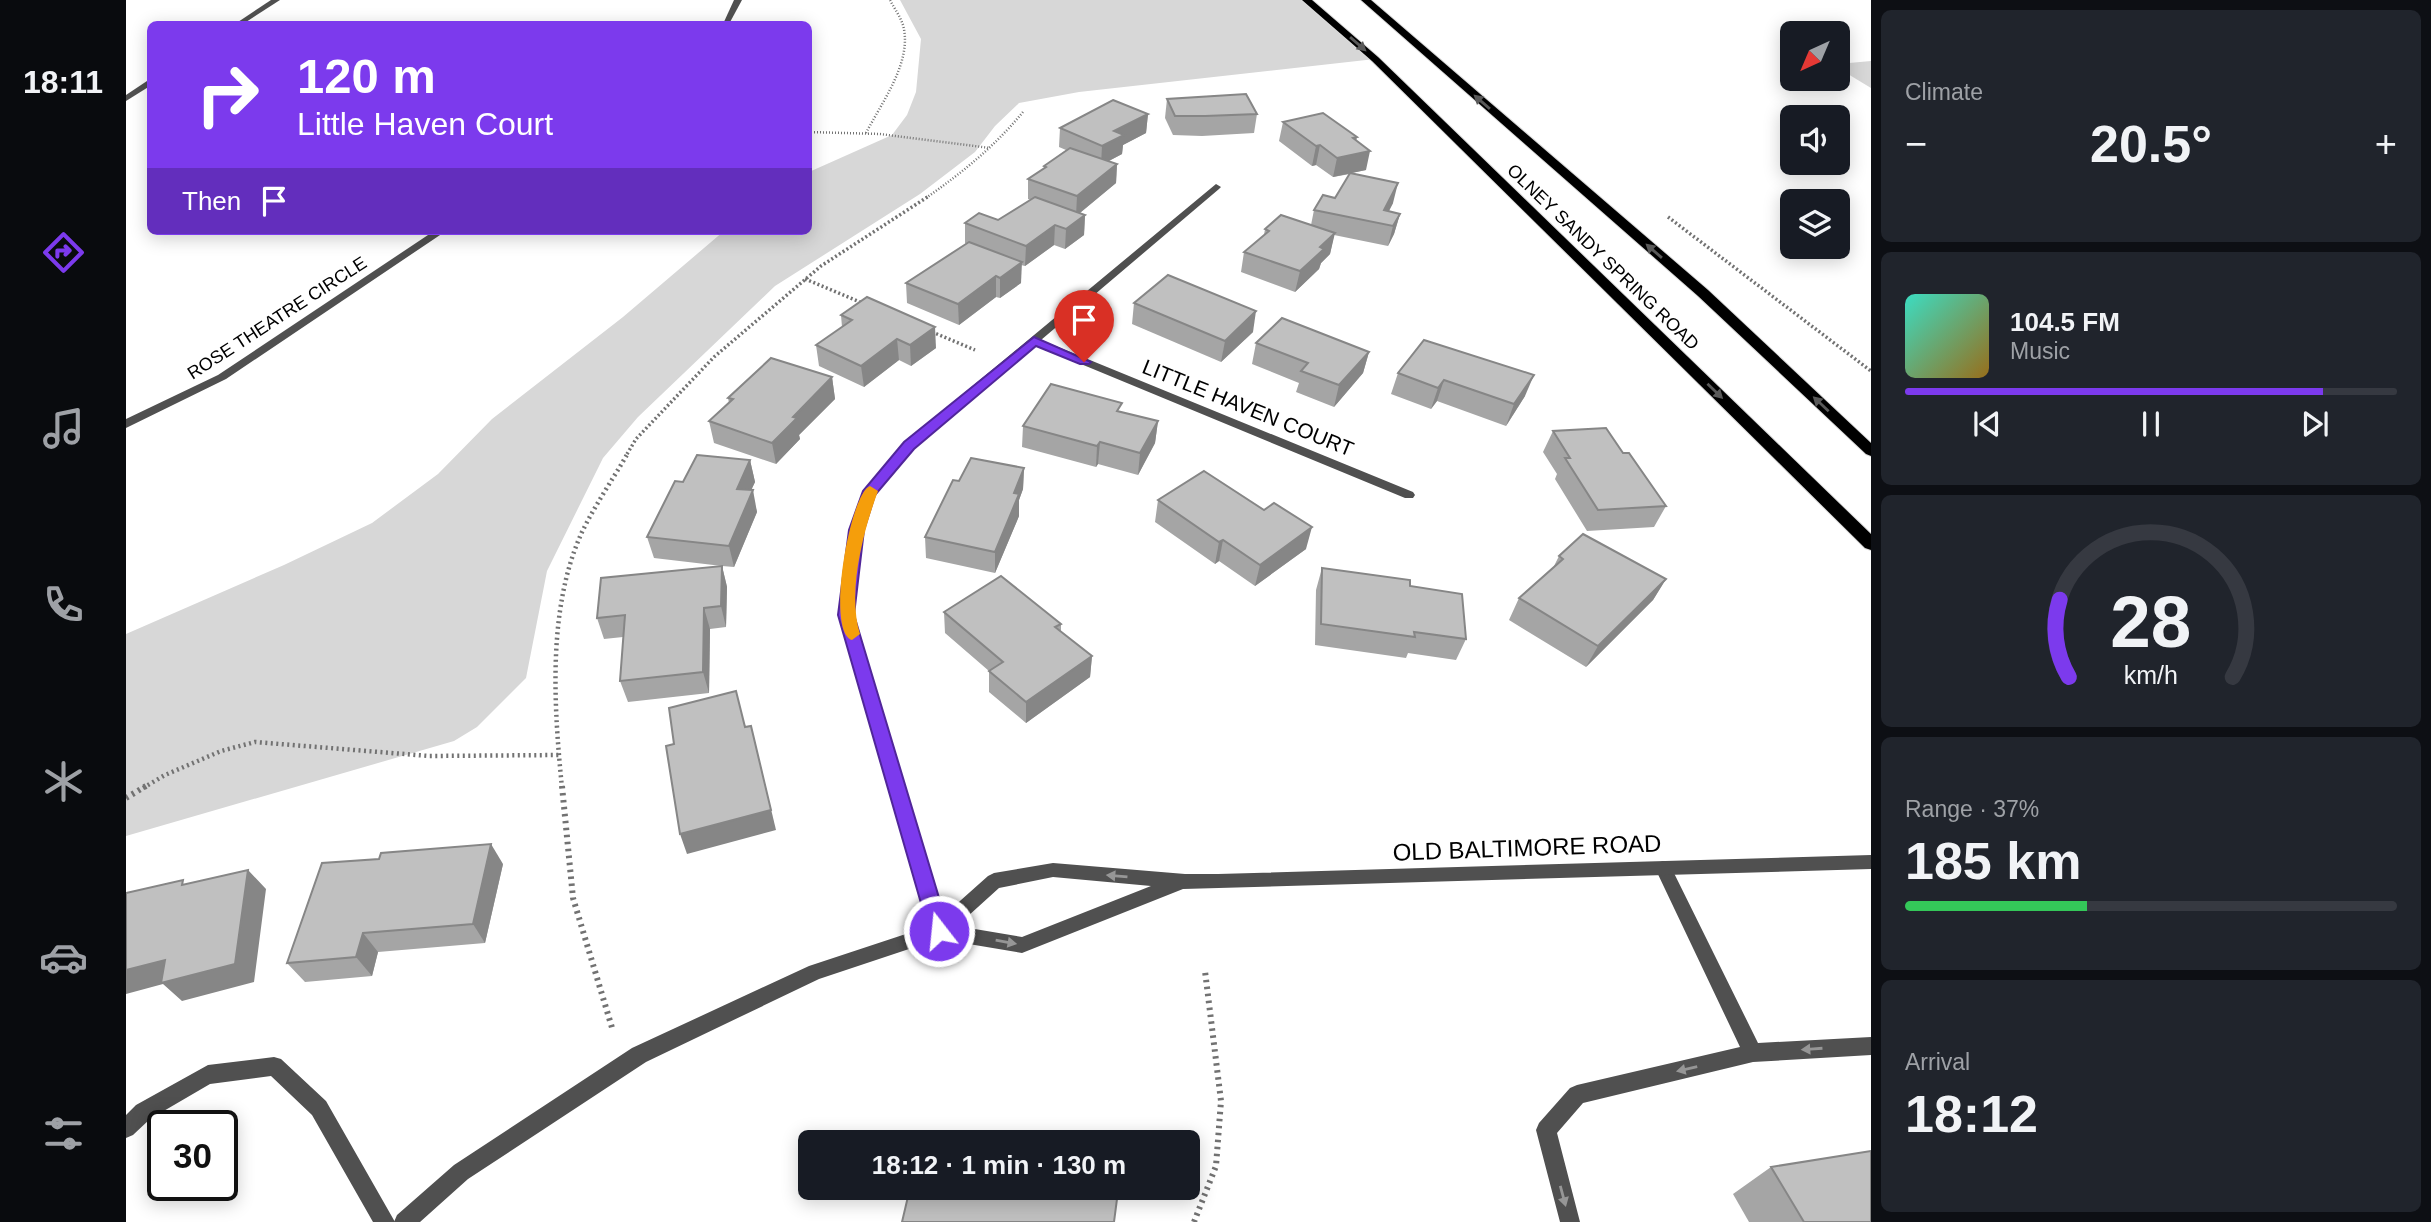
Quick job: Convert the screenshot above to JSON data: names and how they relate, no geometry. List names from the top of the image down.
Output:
{
  "streets": {
    "main road": ["OLNEY SANDY SPRING ROAD"],
    "street": ["ROSE THEATRE CIRCLE", "LITTLE HAVEN COURT", "OLD BALTIMORE ROAD"]
  },
  "north": "bottom left",
  "page": {
    "tabs": "18:11",
    "tile": [
      "Climate",
      ["Range · 37%", "185 km"],
      ["Arrival", "18:12"]
    ],
    "turn": ["120 m", "Little Haven Court"],
    "heat": ["−", "20.5°", "+"],
    "then": "Then",
    "song": ["104.5 FM", "Music"],
    "limit": "30",
    "trip": "18:12 · 1 min · 130 m",
    "gauge": ["28", "km/h"]
  }
}
